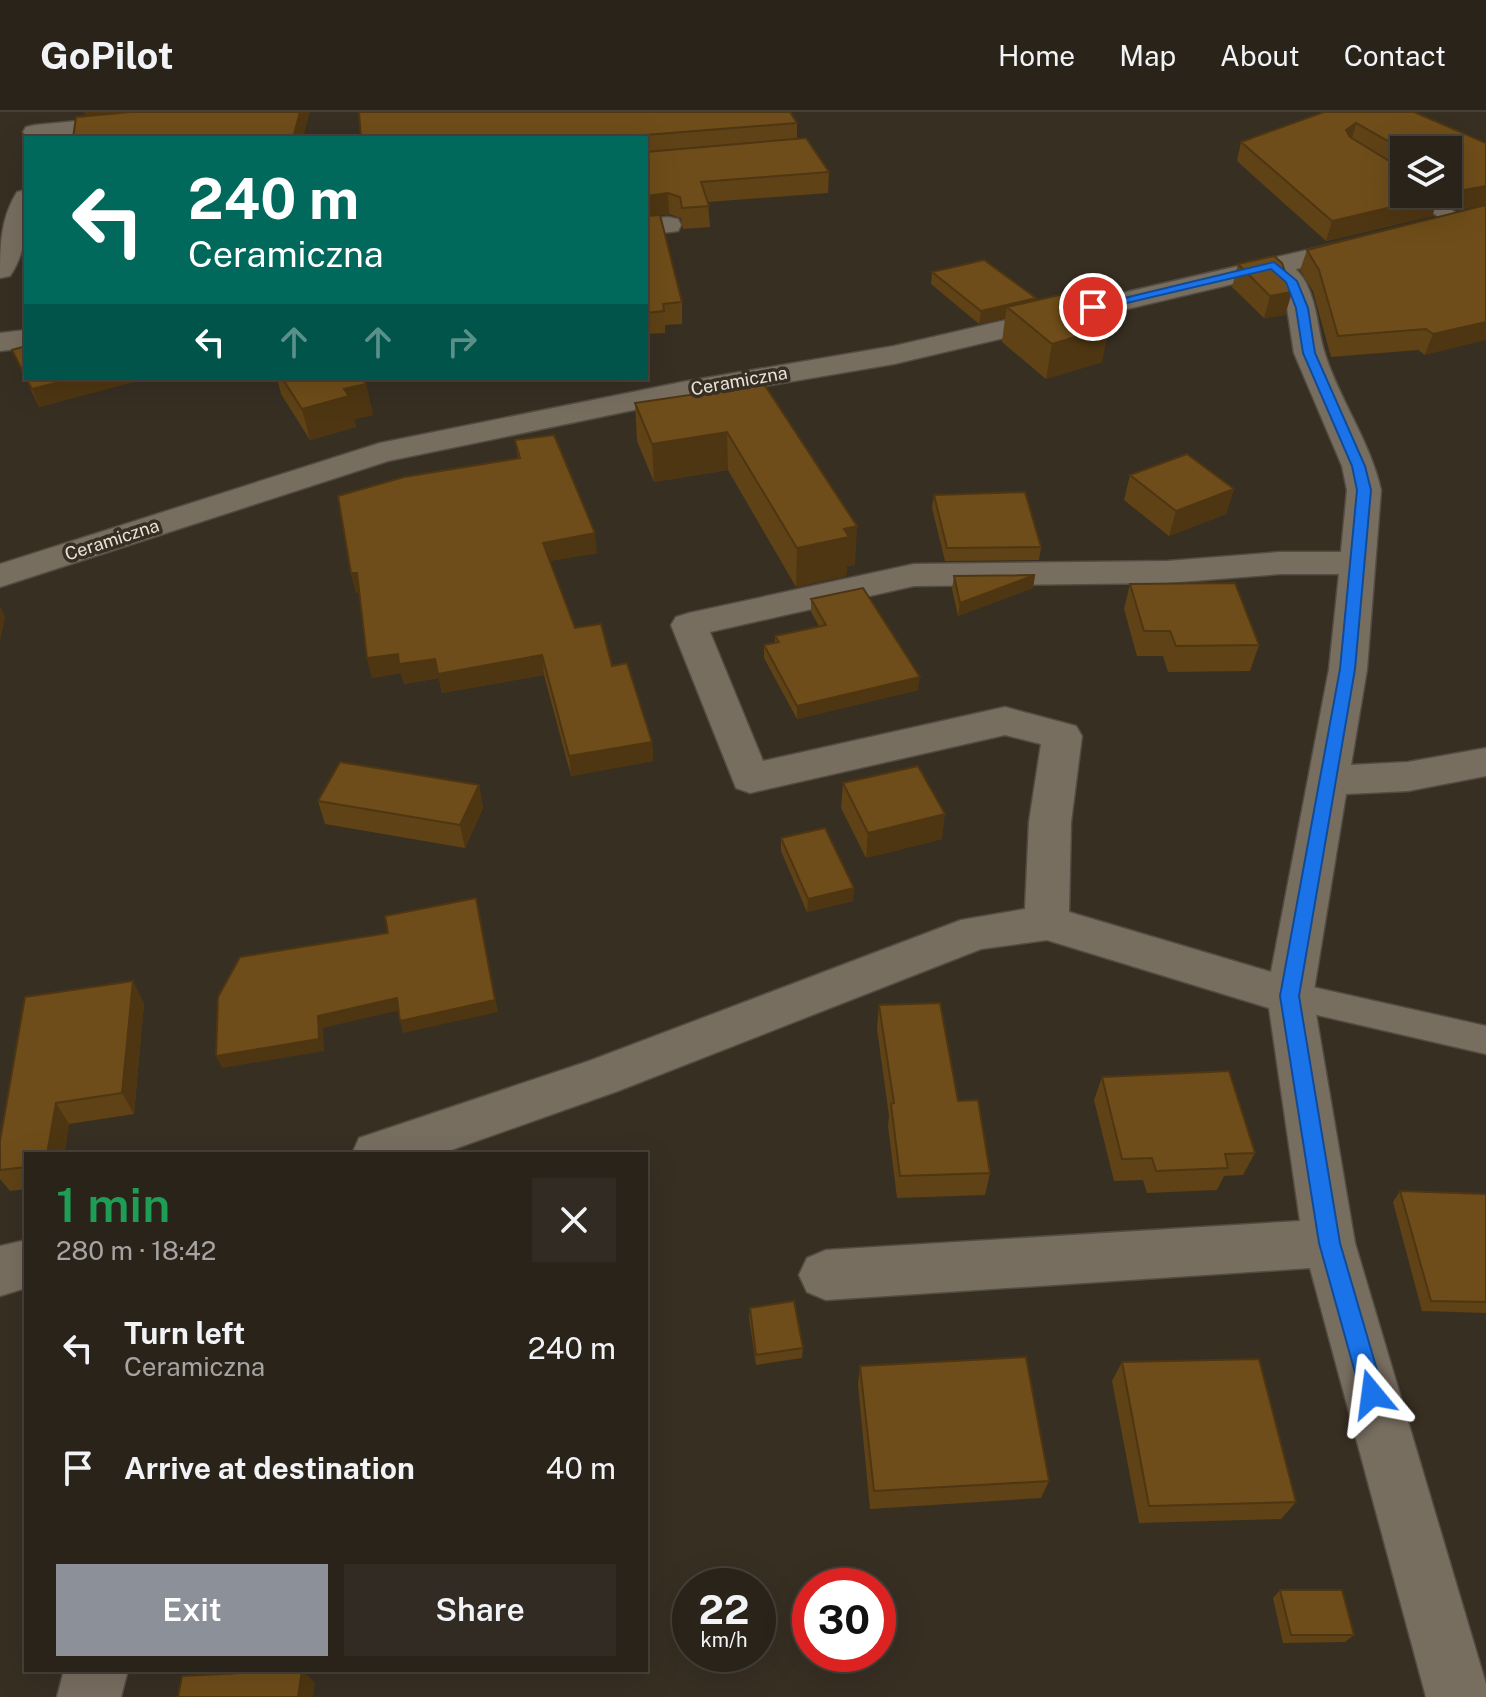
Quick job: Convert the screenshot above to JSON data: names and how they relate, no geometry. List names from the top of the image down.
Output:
{
  "streets": {
    "street": ["Ceramiczna"]
  },
  "page": {
    "header": "GoPilot",
    "nav": [
      "Home",
      "Map",
      "About",
      "Contact"
    ],
    "turn": ["240 m", "Ceramiczna"],
    "heading": ["1 min", "280 m · 18:42"],
    "list": [
      {
        "name": "Turn left",
        "note": "Ceramiczna",
        "value": "240 m"
      },
      {
        "name": "Arrive at destination",
        "value": "40 m"
      }
    ],
    "buttons": ["Exit", "Share"],
    "speed": "22 km/h",
    "limit": "30"
  }
}
